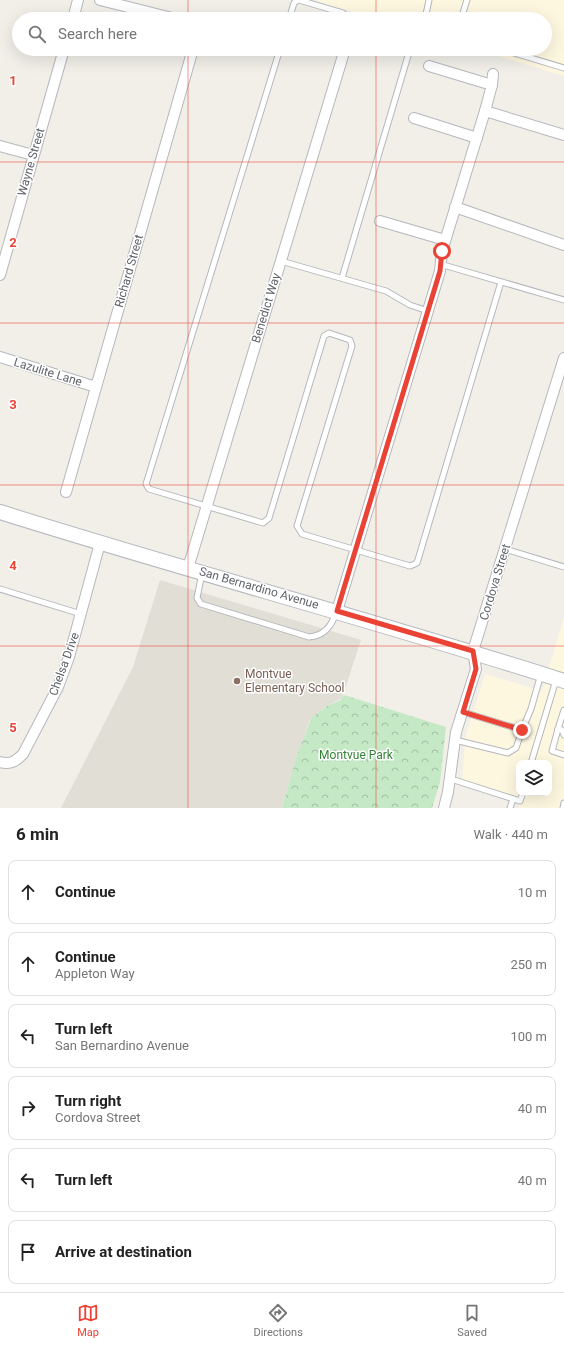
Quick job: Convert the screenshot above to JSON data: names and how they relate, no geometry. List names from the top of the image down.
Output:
{
  "streets": {
    "main road": ["San Bernardino Avenue"],
    "street": [
      "Wayne Street",
      "Richard Street",
      "Benedict Way",
      "Lazulite Lane",
      "Cordova Street",
      "Chelsa Drive"
    ]
  },
  "crossings": [
    ["Richard Street", "Lazulite Lane"],
    ["Benedict Way", "San Bernardino Avenue"],
    ["Cordova Street", "San Bernardino Avenue"],
    ["San Bernardino Avenue", "Chelsa Drive"]
  ],
  "parks": ["Montvue Park"],
  "places": ["Montvue Elementary School"],
  "page": {
    "search": "Search here",
    "heading": ["6 min", "Walk · 440 m"],
    "list": [
      ["Continue", "10 m"],
      ["Continue", "Appleton Way", "250 m"],
      ["Turn left", "San Bernardino Avenue", "100 m"],
      ["Turn right", "Cordova Street", "40 m"],
      ["Turn left", "40 m"],
      "Arrive at destination"
    ],
    "nav": ["Map", "Directions", "Saved"]
  },
  "grid": {
    "rows": [
      "1",
      "2",
      "3",
      "4",
      "5"
    ]
  }
}
